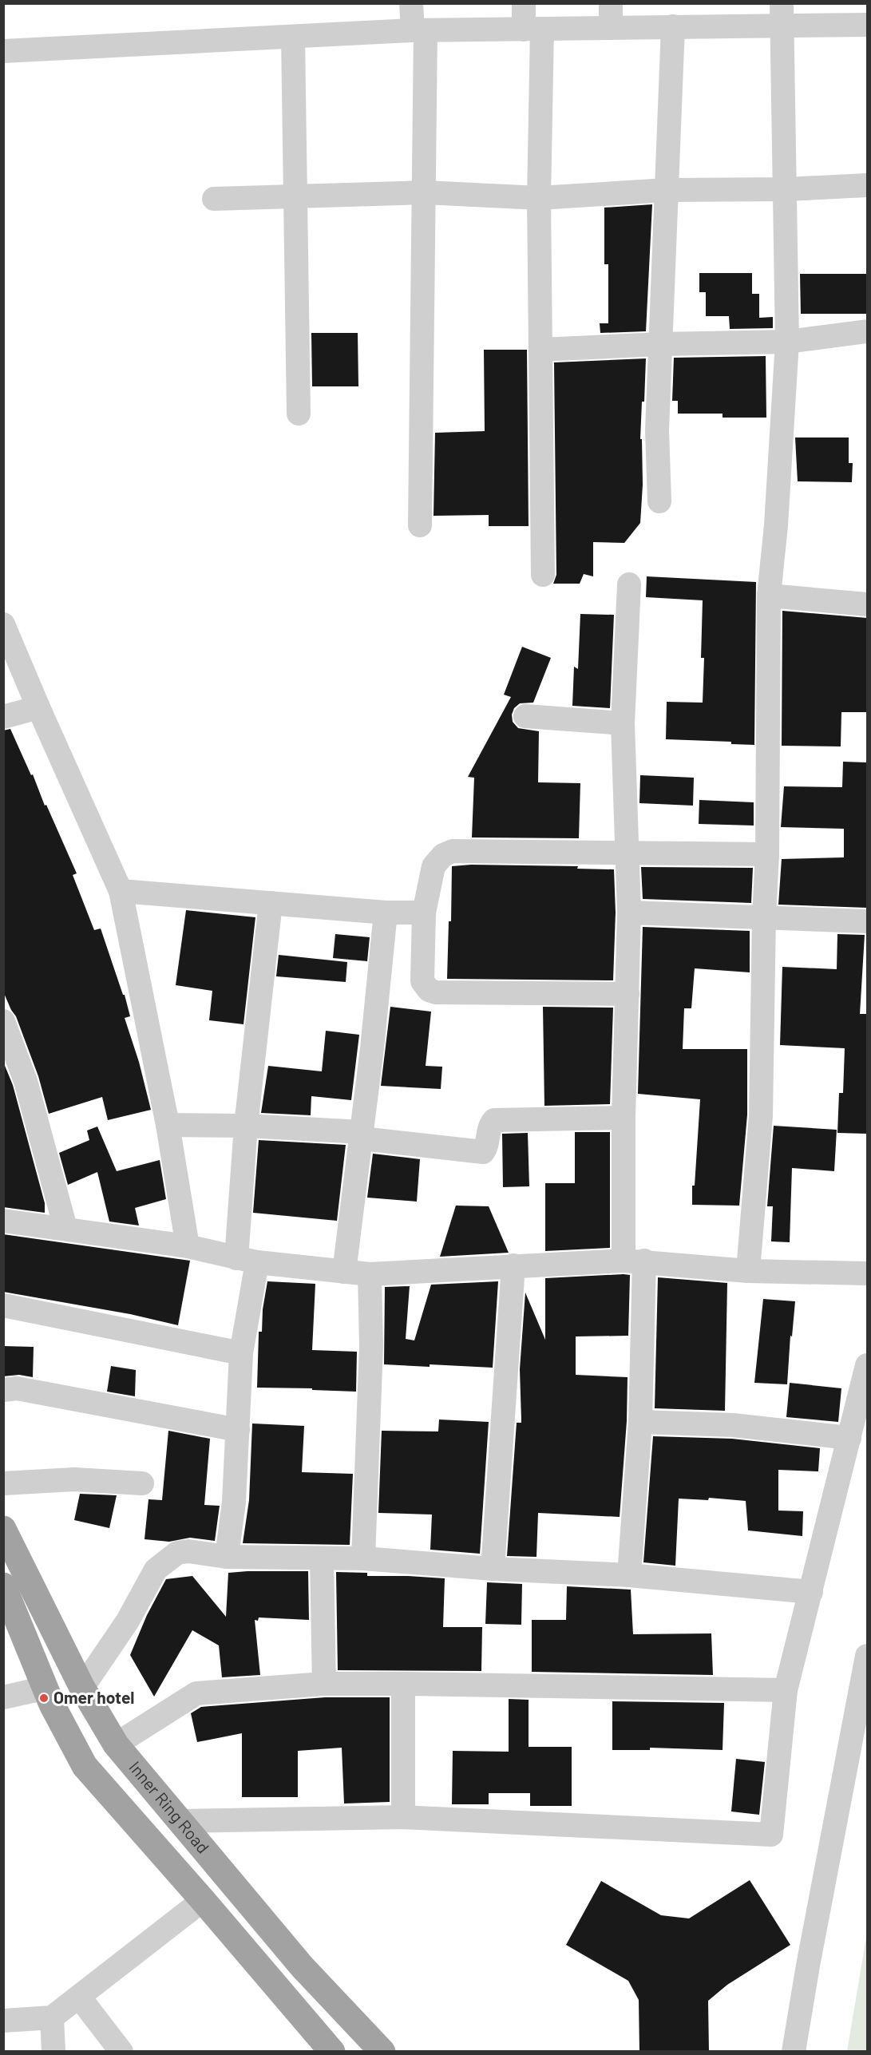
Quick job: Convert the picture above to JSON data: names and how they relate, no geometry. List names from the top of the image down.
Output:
{
  "streets": {
    "highway": ["Inner Ring Road"]
  },
  "places": ["Omer hotel"]
}
